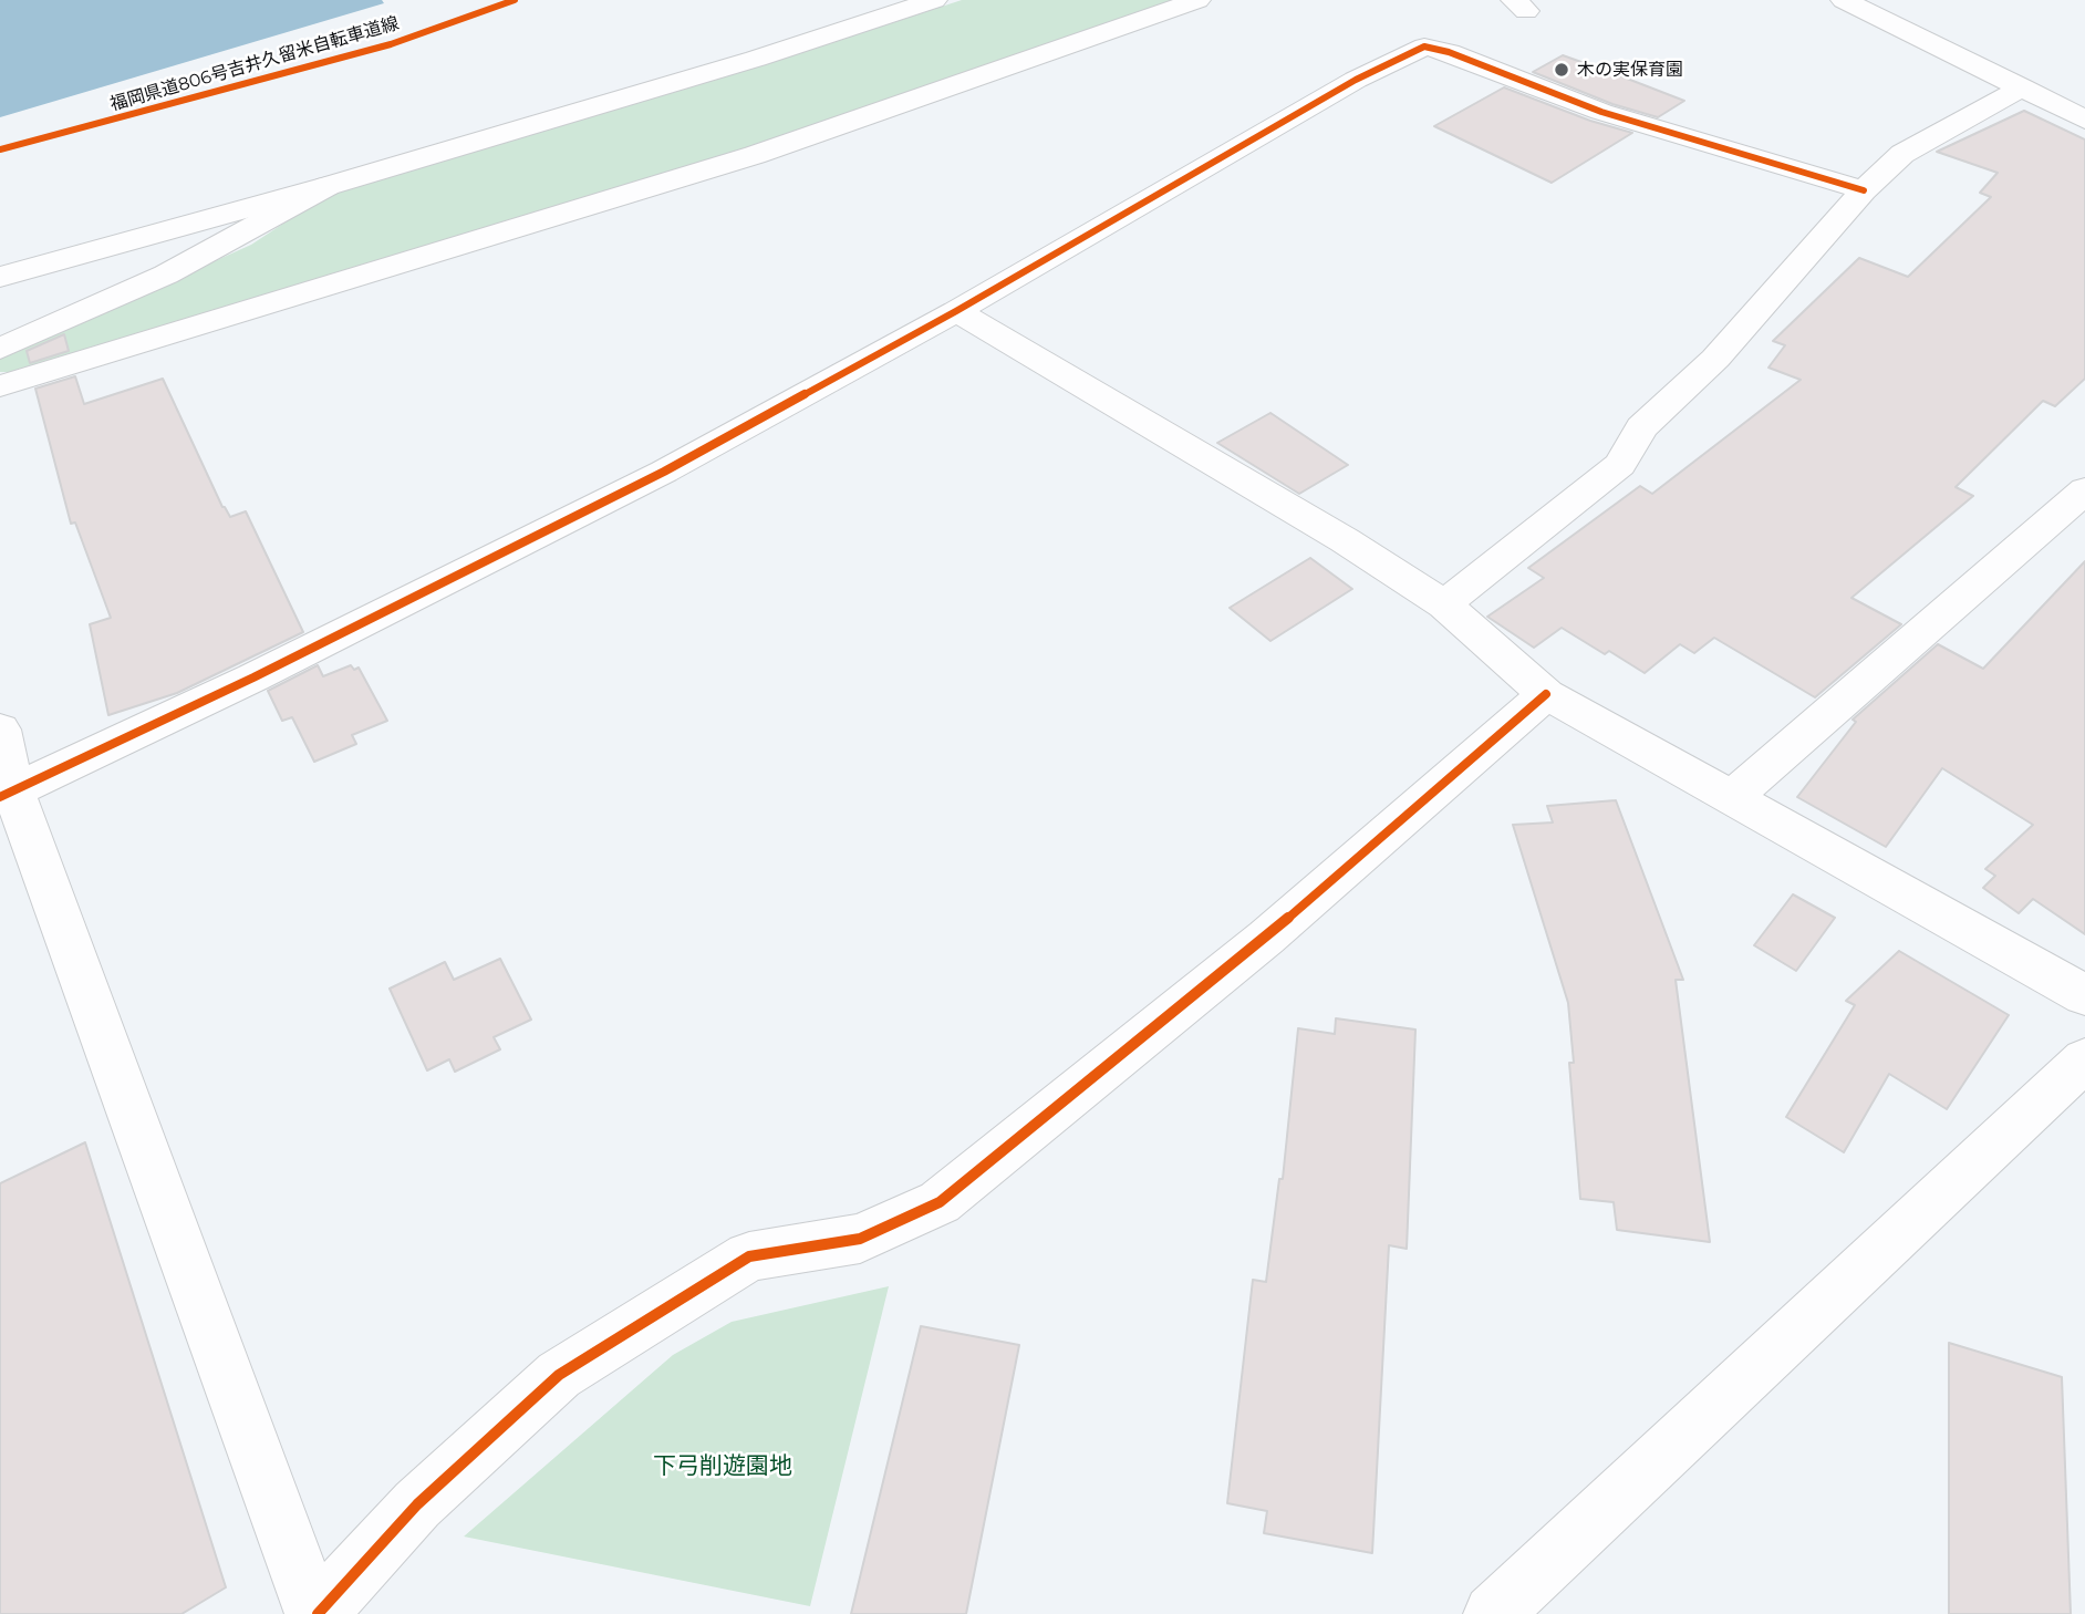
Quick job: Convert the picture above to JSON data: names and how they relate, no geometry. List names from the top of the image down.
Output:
{
  "streets": {
    "cycle path": ["福岡県道806号吉井久留米自転車道線"]
  },
  "parks": ["下弓削遊園地"],
  "places": ["木の実保育園"]
}
